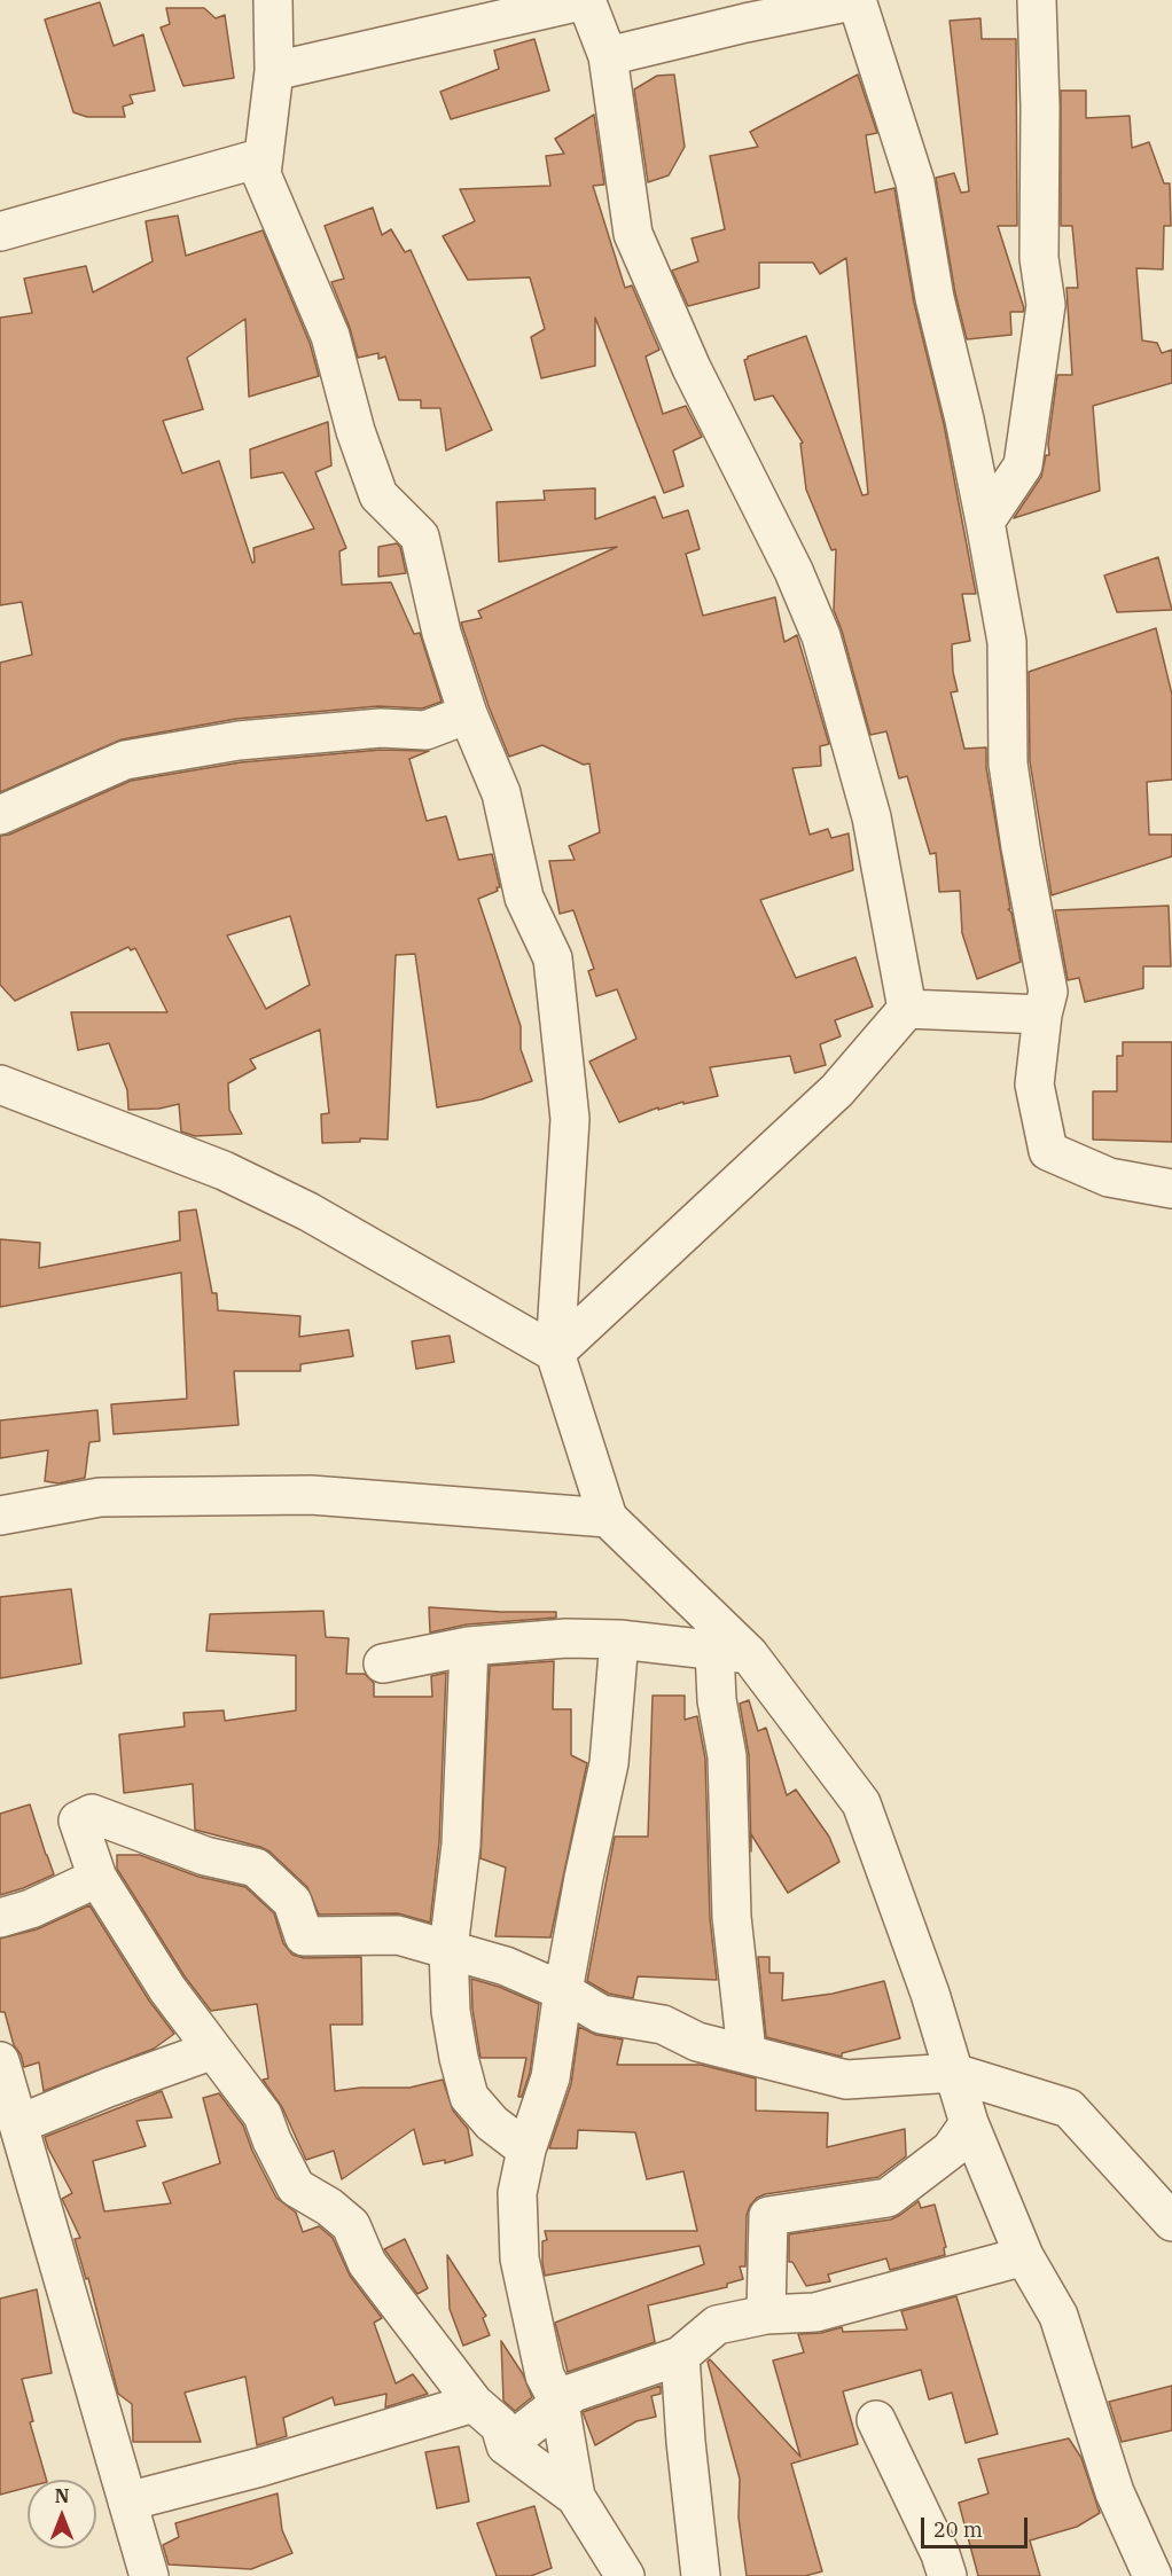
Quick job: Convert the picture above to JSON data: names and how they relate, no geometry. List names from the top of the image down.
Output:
{
  "scale_bar": "20 m",
  "north": "top"
}
